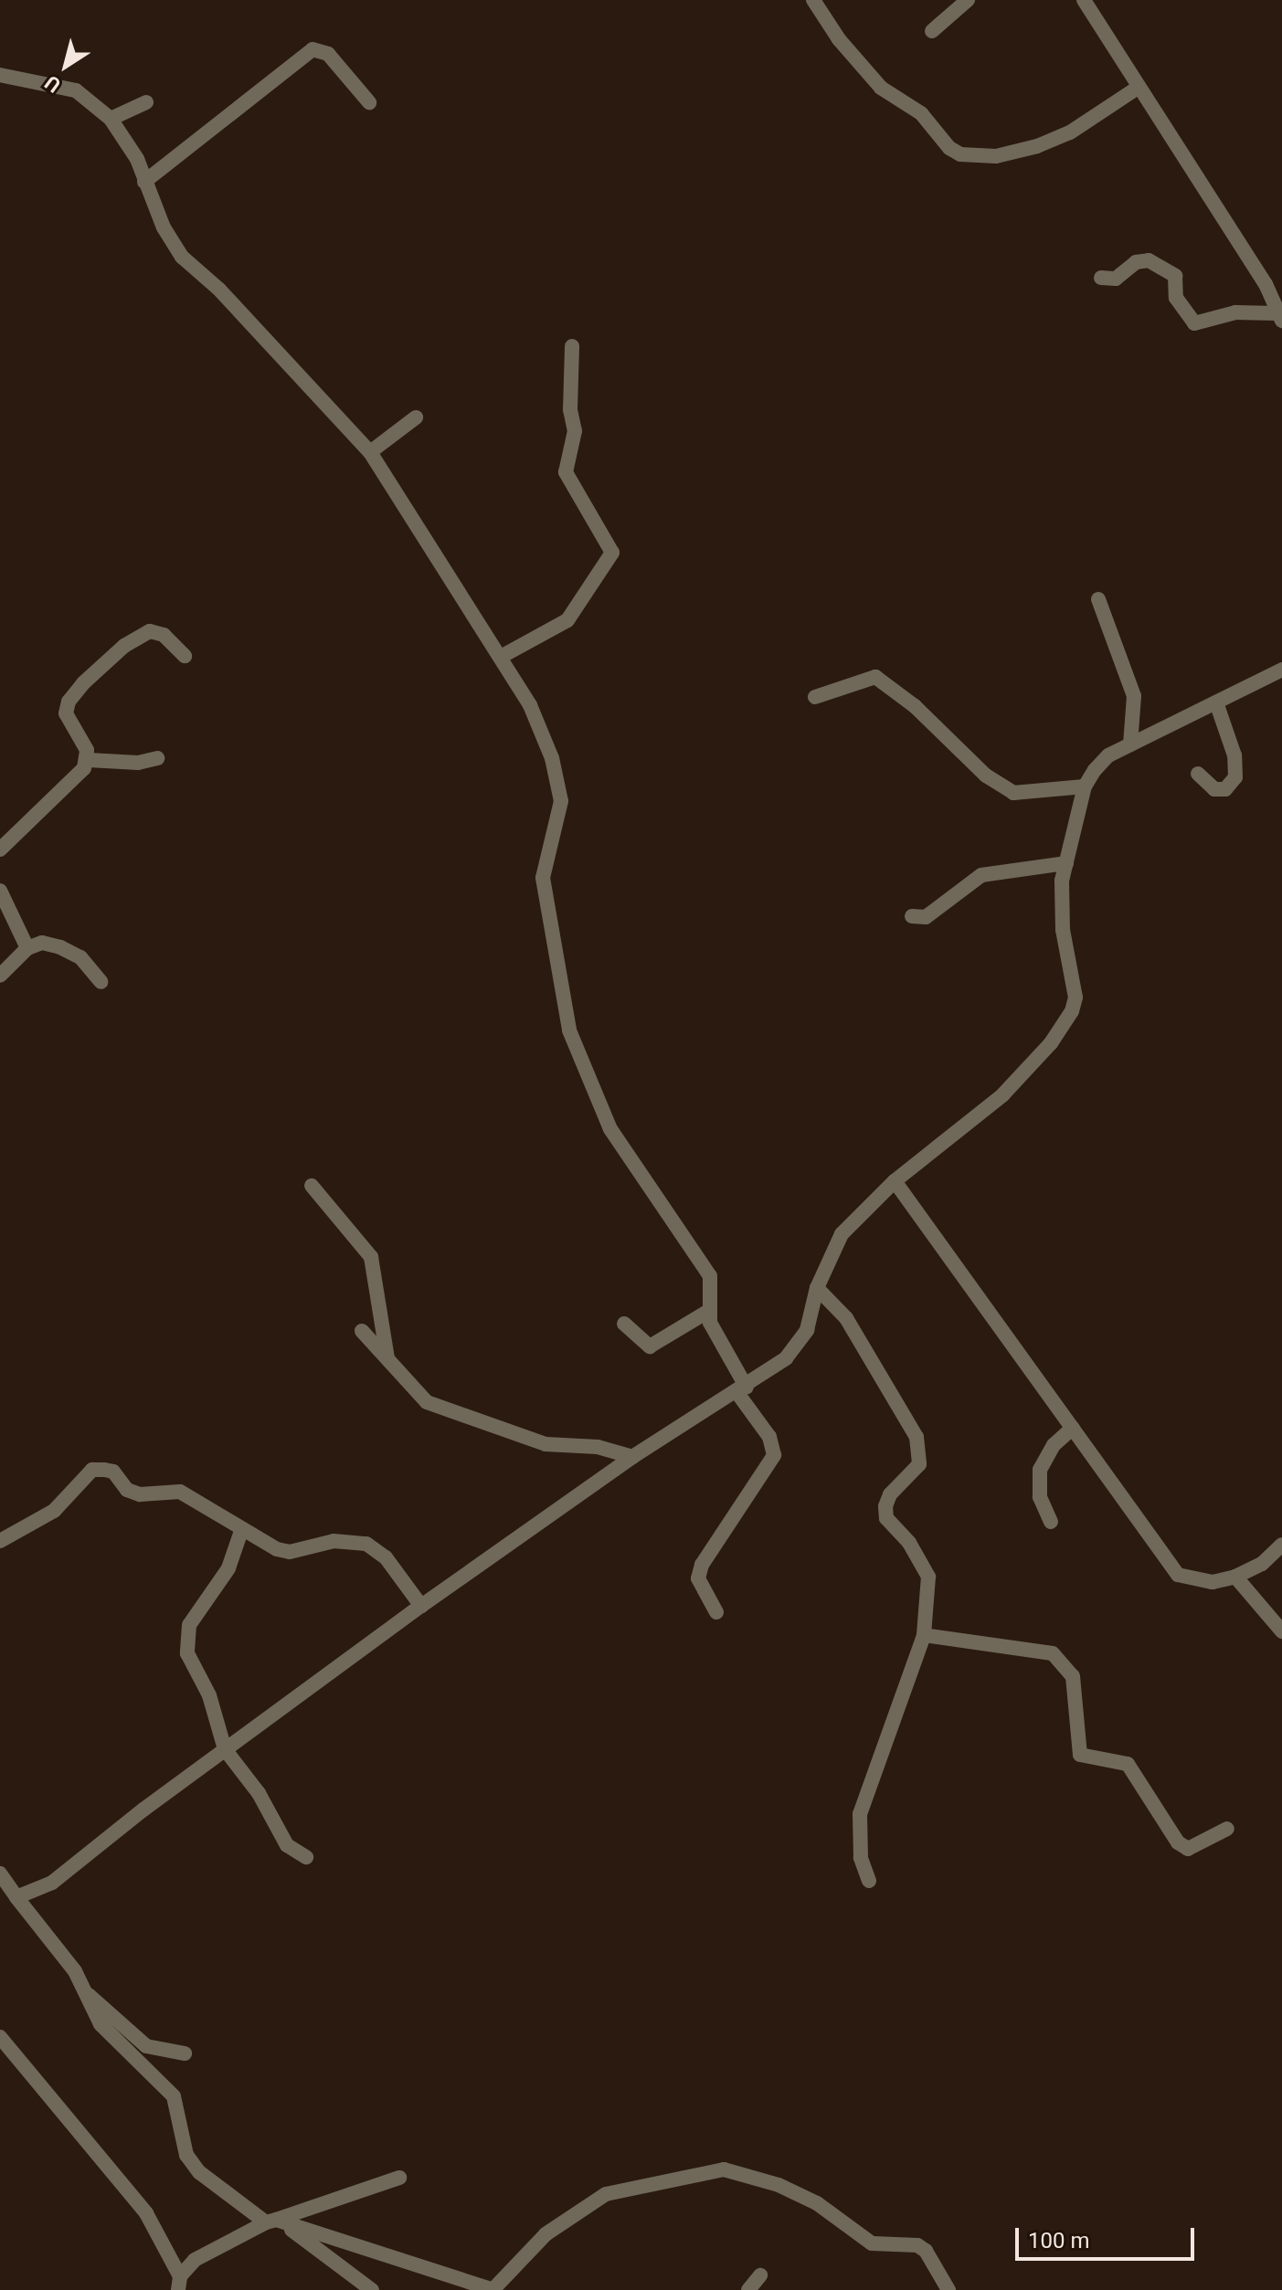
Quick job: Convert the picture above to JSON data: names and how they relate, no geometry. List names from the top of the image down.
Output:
{
  "scale_bar": "100 m",
  "north": "bottom left"
}
